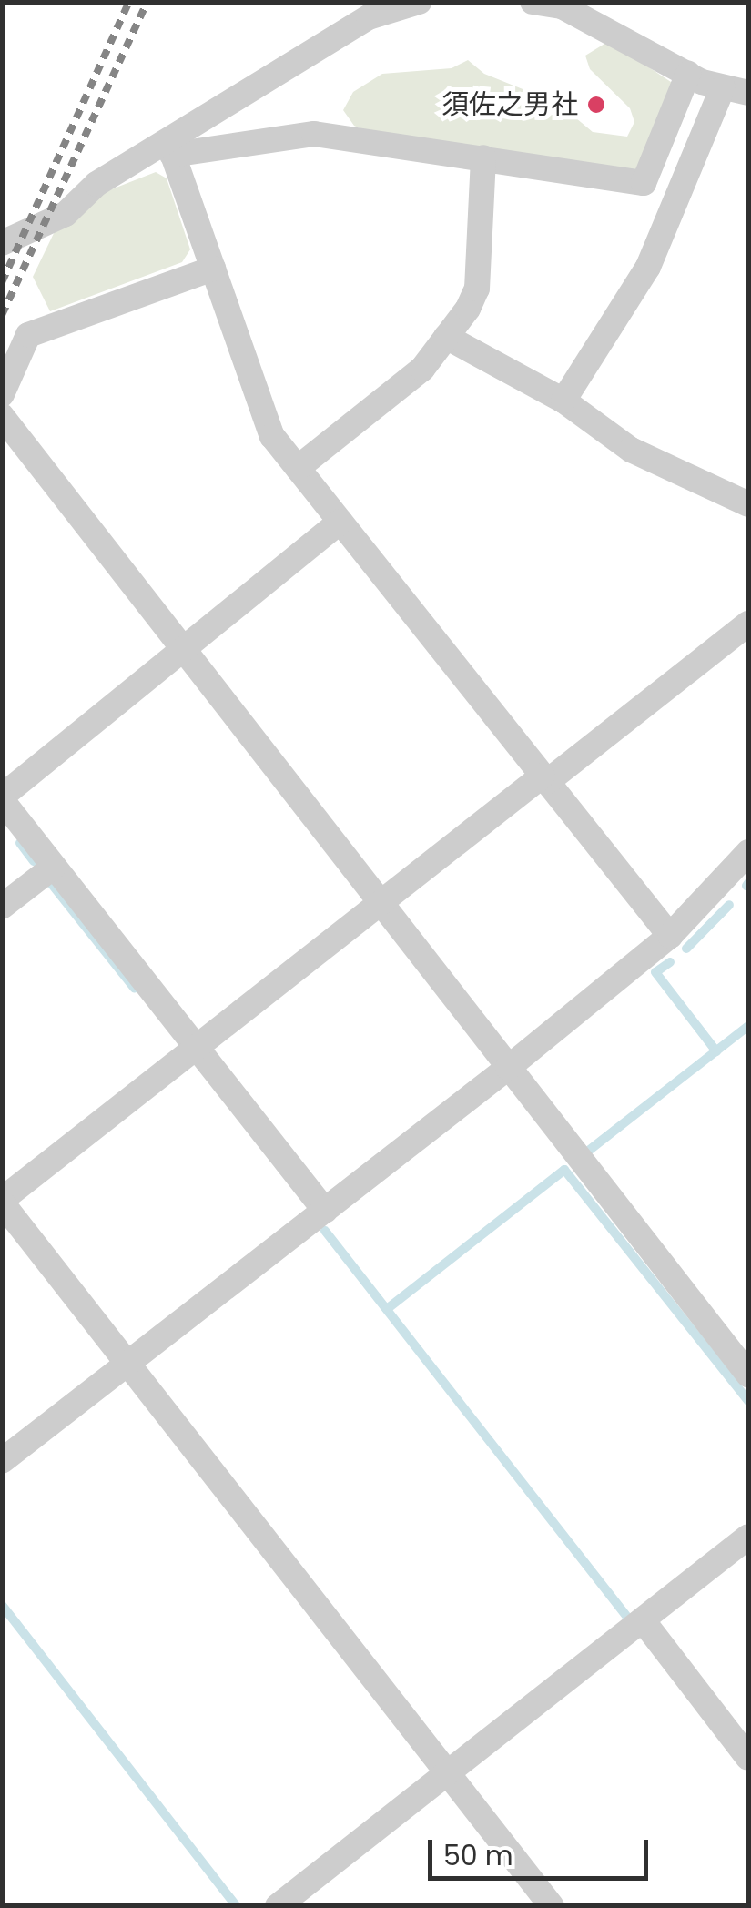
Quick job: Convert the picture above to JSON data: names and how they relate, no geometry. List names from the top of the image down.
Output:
{
  "places": ["須佐之男社"],
  "scale_bar": "50 m"
}
